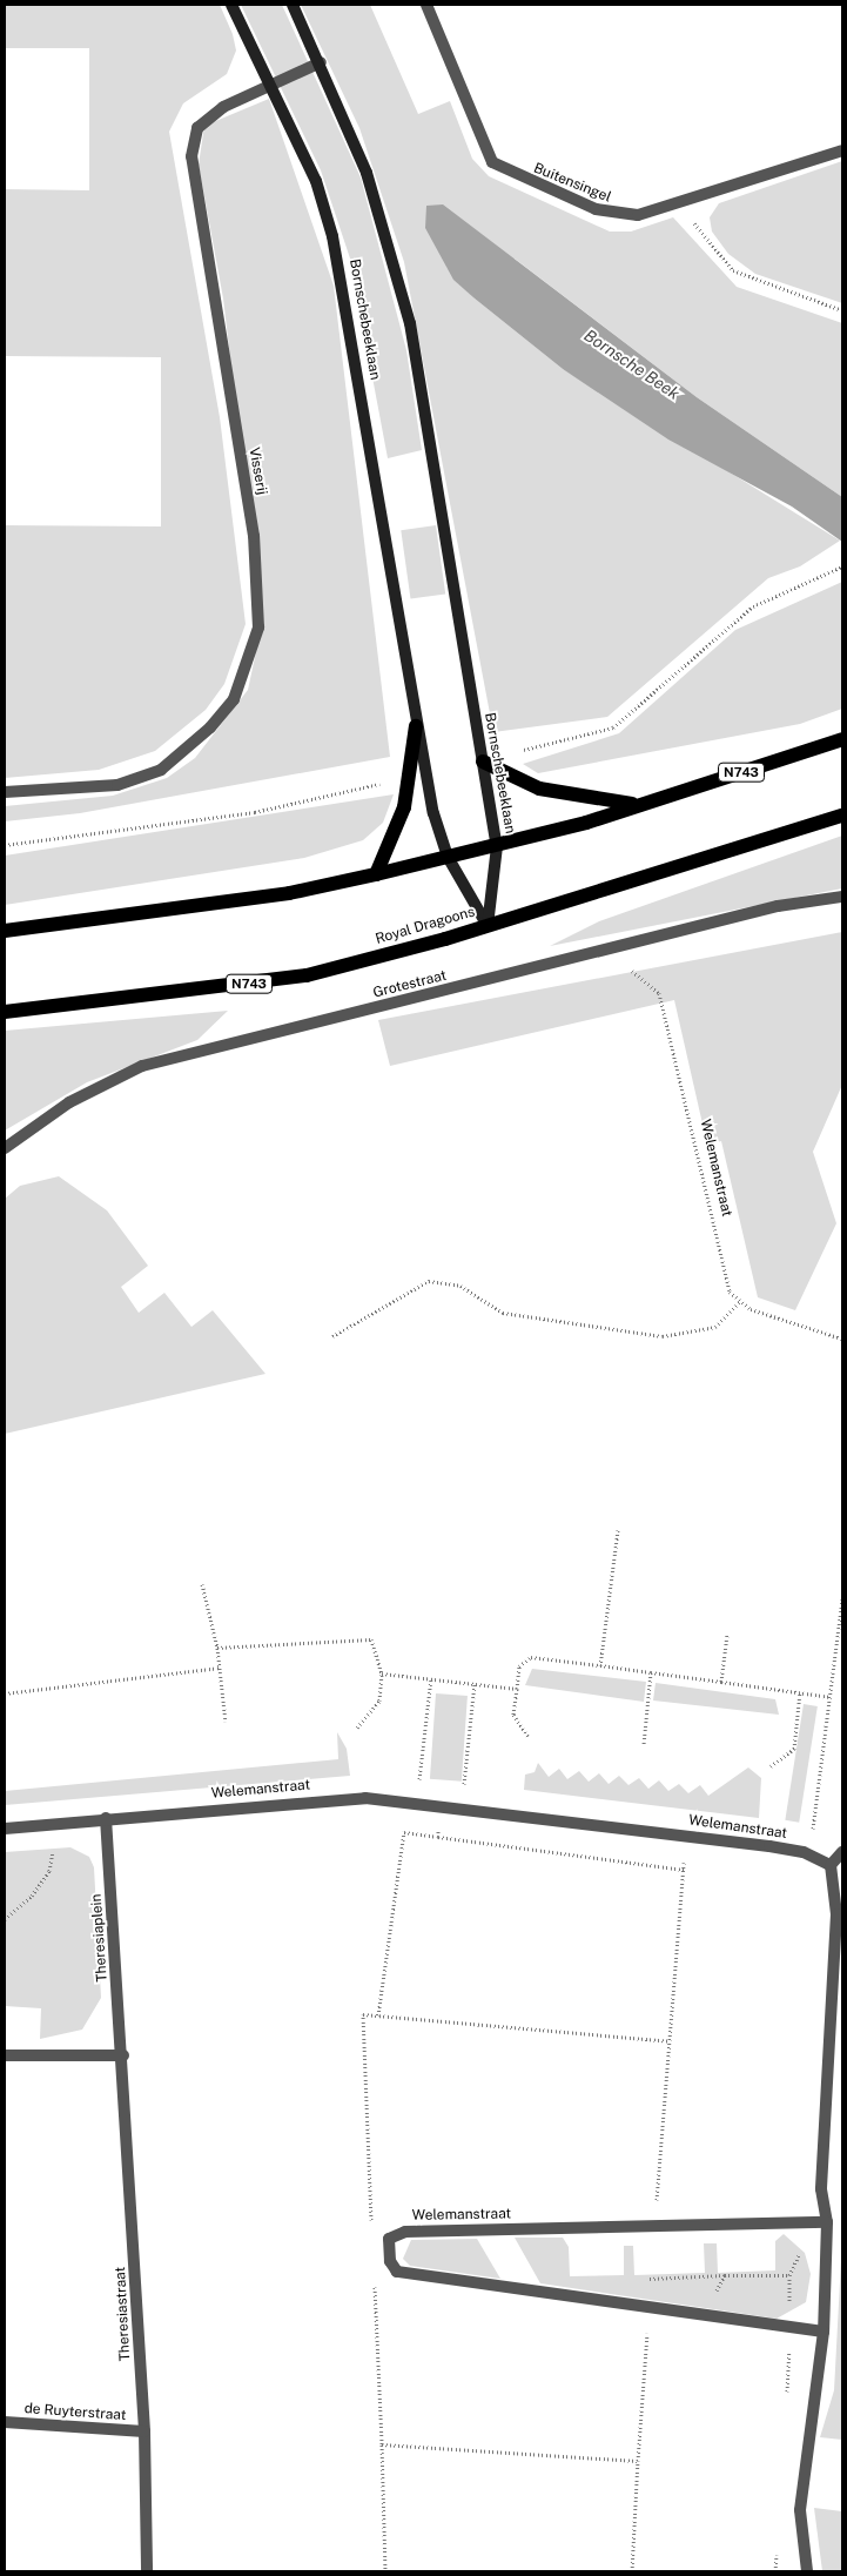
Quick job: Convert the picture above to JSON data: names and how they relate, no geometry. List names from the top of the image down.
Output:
{
  "streets": {
    "main road": ["N743", "Royal Dragoons"],
    "street": [
      "Buitensingel",
      "Bornschebeeklaan",
      "Visserij",
      "Grotestraat",
      "Welemanstraat",
      "Theresiaplein",
      "Theresiastraat",
      "de Ruyterstraat"
    ]
  },
  "crossings": [
    ["Bornschebeeklaan", "Visserij"],
    ["Bornschebeeklaan", "N743"],
    ["Bornschebeeklaan", "Royal Dragoons"],
    ["Grotestraat", "Welemanstraat"],
    ["Welemanstraat", "Theresiaplein"],
    ["Theresiaplein", "Theresiastraat"],
    ["Theresiastraat", "de Ruyterstraat"]
  ],
  "water": ["Bornsche Beek"]
}
